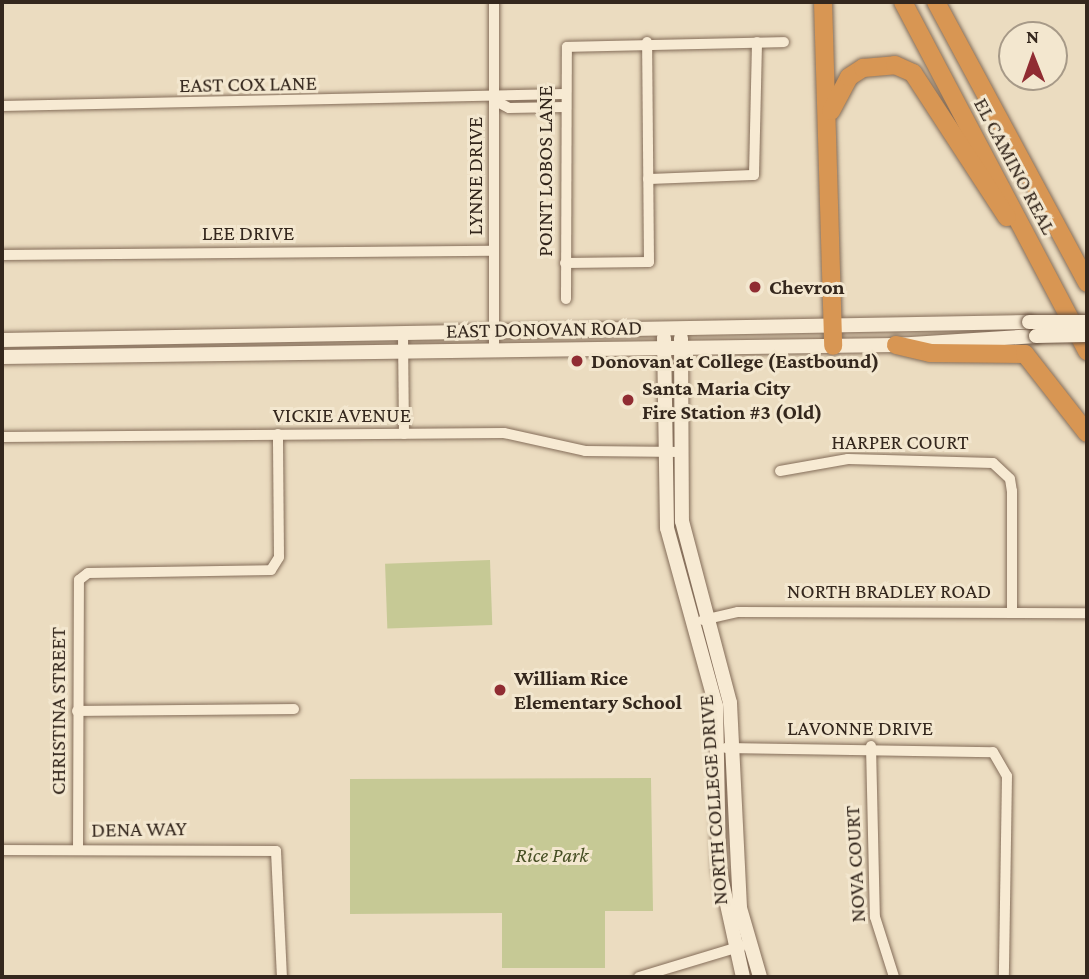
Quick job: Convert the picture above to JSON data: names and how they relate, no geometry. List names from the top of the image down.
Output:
{
  "streets": {
    "highway": ["EL CAMINO REAL"],
    "main road": ["EAST DONOVAN ROAD", "NORTH COLLEGE DRIVE"],
    "street": [
      "EAST COX LANE",
      "POINT LOBOS LANE",
      "LYNNE DRIVE",
      "LEE DRIVE",
      "VICKIE AVENUE",
      "HARPER COURT",
      "NORTH BRADLEY ROAD",
      "CHRISTINA STREET",
      "LAVONNE DRIVE",
      "DENA WAY",
      "NOVA COURT"
    ]
  },
  "crossings": [
    ["EAST COX LANE", "POINT LOBOS LANE"],
    ["EAST COX LANE", "LYNNE DRIVE"],
    ["LYNNE DRIVE", "LEE DRIVE"],
    ["LYNNE DRIVE", "EAST DONOVAN ROAD"],
    ["EAST DONOVAN ROAD", "NORTH COLLEGE DRIVE"],
    ["VICKIE AVENUE", "CHRISTINA STREET"],
    ["VICKIE AVENUE", "NORTH COLLEGE DRIVE"],
    ["HARPER COURT", "NORTH BRADLEY ROAD"],
    ["NORTH BRADLEY ROAD", "NORTH COLLEGE DRIVE"],
    ["CHRISTINA STREET", "DENA WAY"],
    ["LAVONNE DRIVE", "NORTH COLLEGE DRIVE"],
    ["LAVONNE DRIVE", "NOVA COURT"]
  ],
  "parks": ["Rice Park"],
  "places": [
    "Chevron",
    "Donovan at College (Eastbound)",
    "Santa Maria City Fire Station #3 (Old)",
    "William Rice Elementary School"
  ],
  "north": "top"
}
